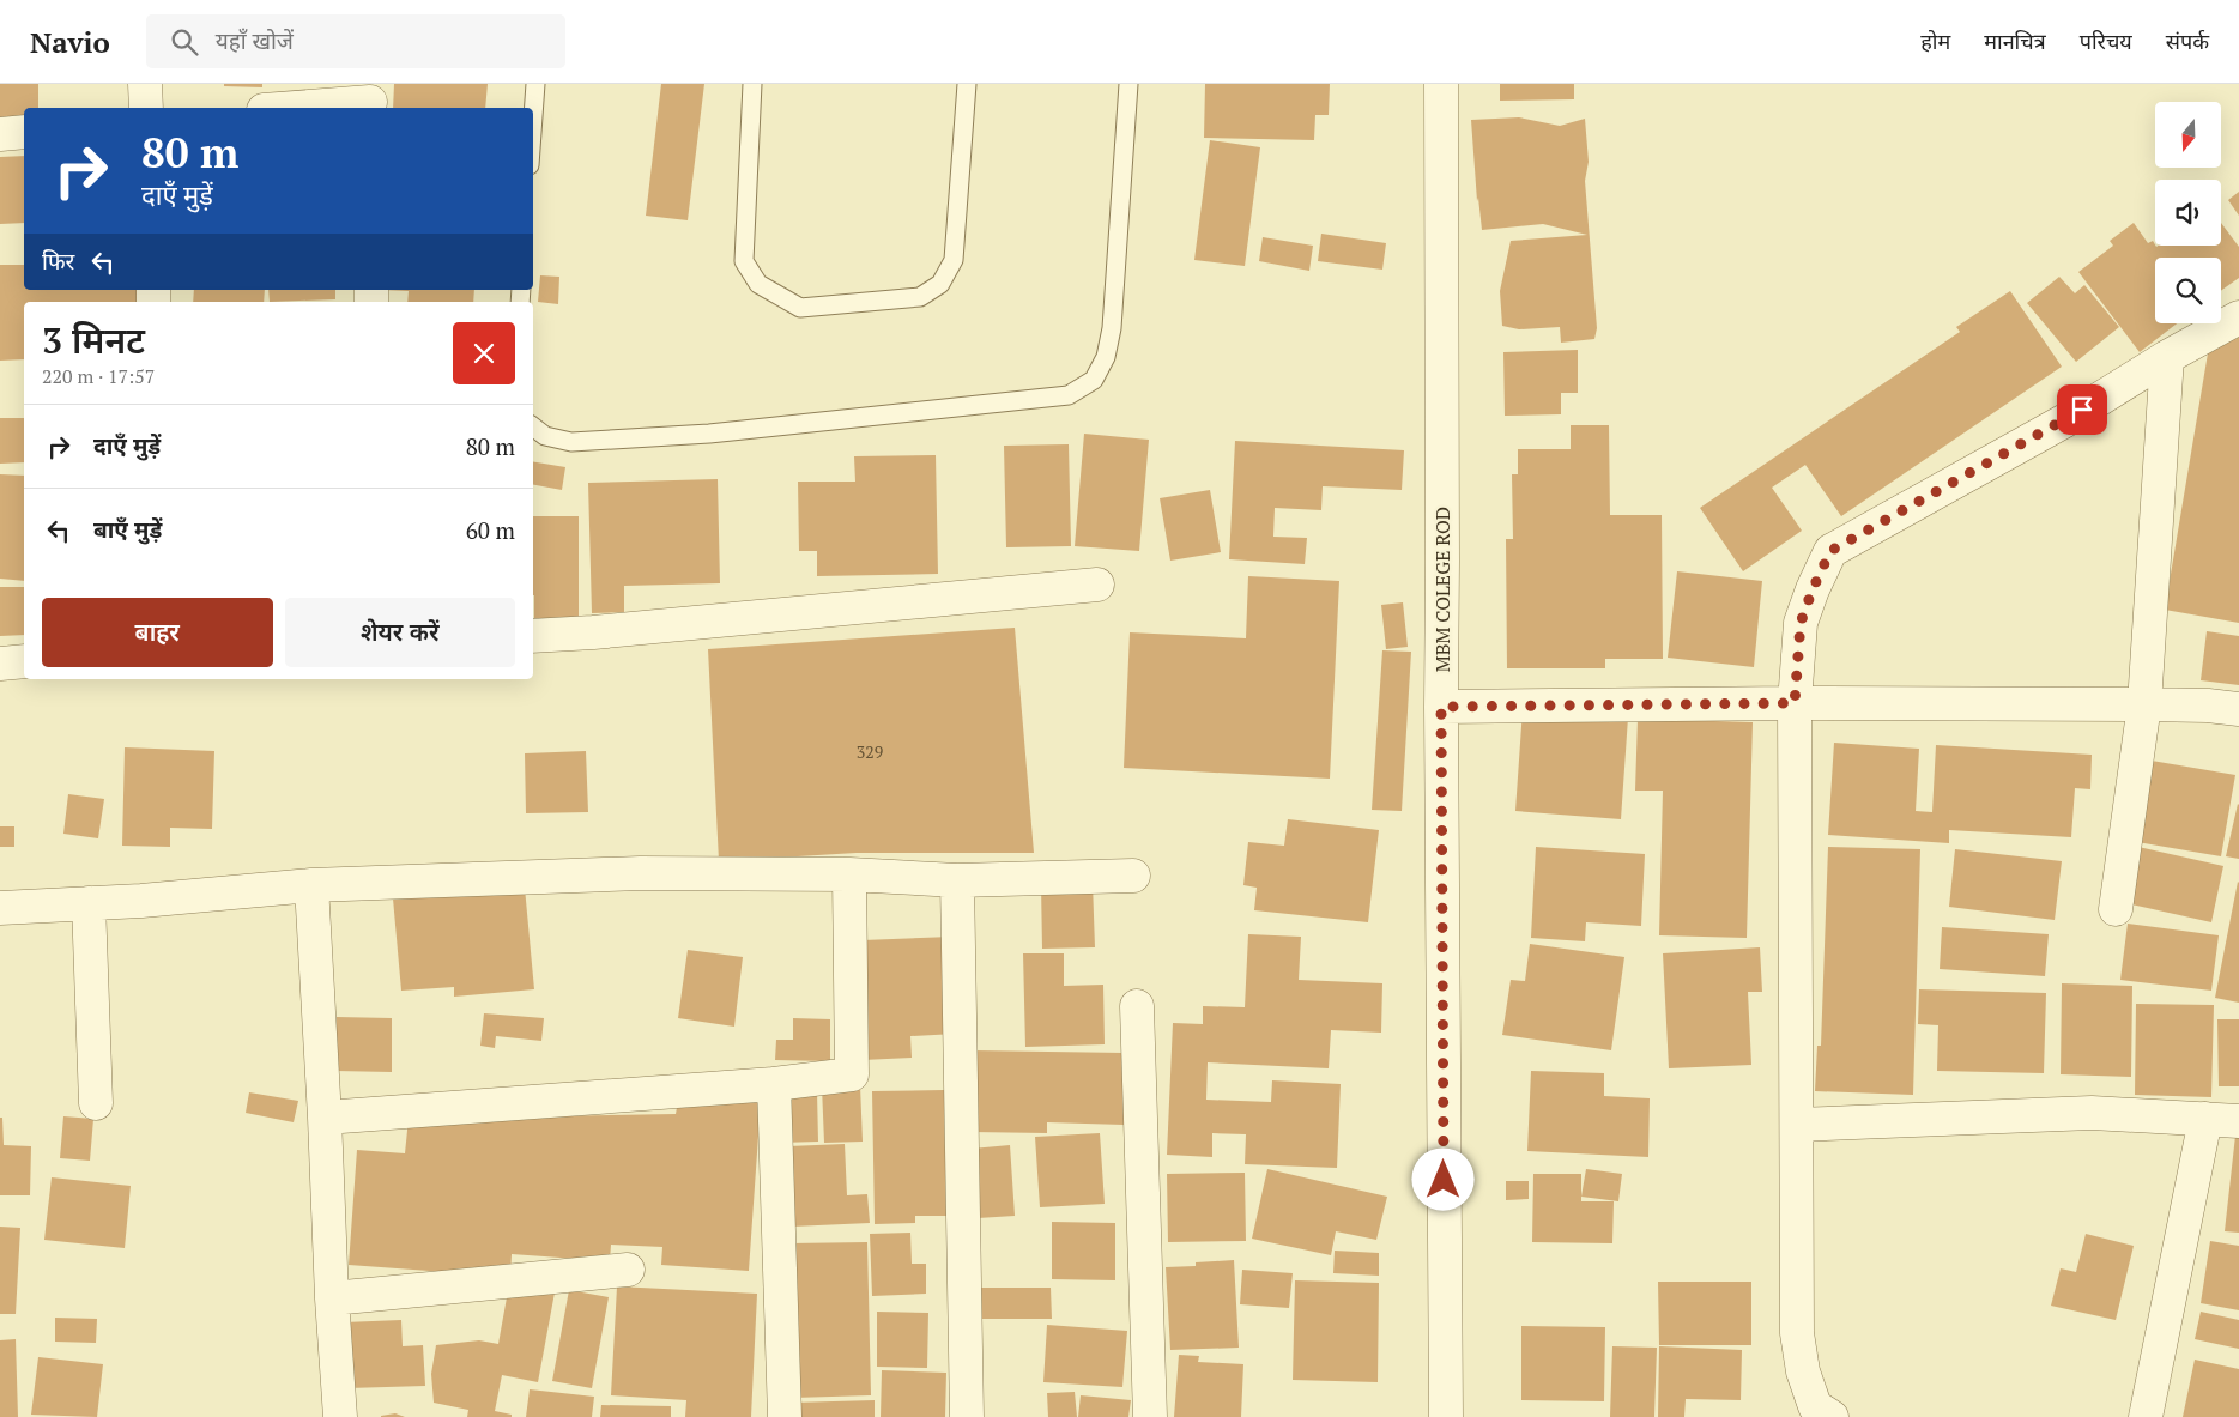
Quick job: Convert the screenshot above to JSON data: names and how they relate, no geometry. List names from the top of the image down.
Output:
{
  "streets": {
    "street": ["MBM COLEGE ROD"]
  },
  "house_numbers": ["329"],
  "north": "bottom",
  "page": {
    "header": "Navio",
    "search": "यहाँ खोजें",
    "nav": [
      "होम",
      "मानचित्र",
      "परिचय",
      "संपर्क"
    ],
    "turn": ["80 m", "दाएँ मुड़ें"],
    "then": "फिर",
    "heading": ["3 मिनट", "220 m · 17:57"],
    "list": [
      {
        "name": "दाएँ मुड़ें",
        "value": "80 m"
      },
      {
        "name": "बाएँ मुड़ें",
        "value": "60 m"
      }
    ],
    "buttons": ["बाहर", "शेयर करें"]
  }
}
